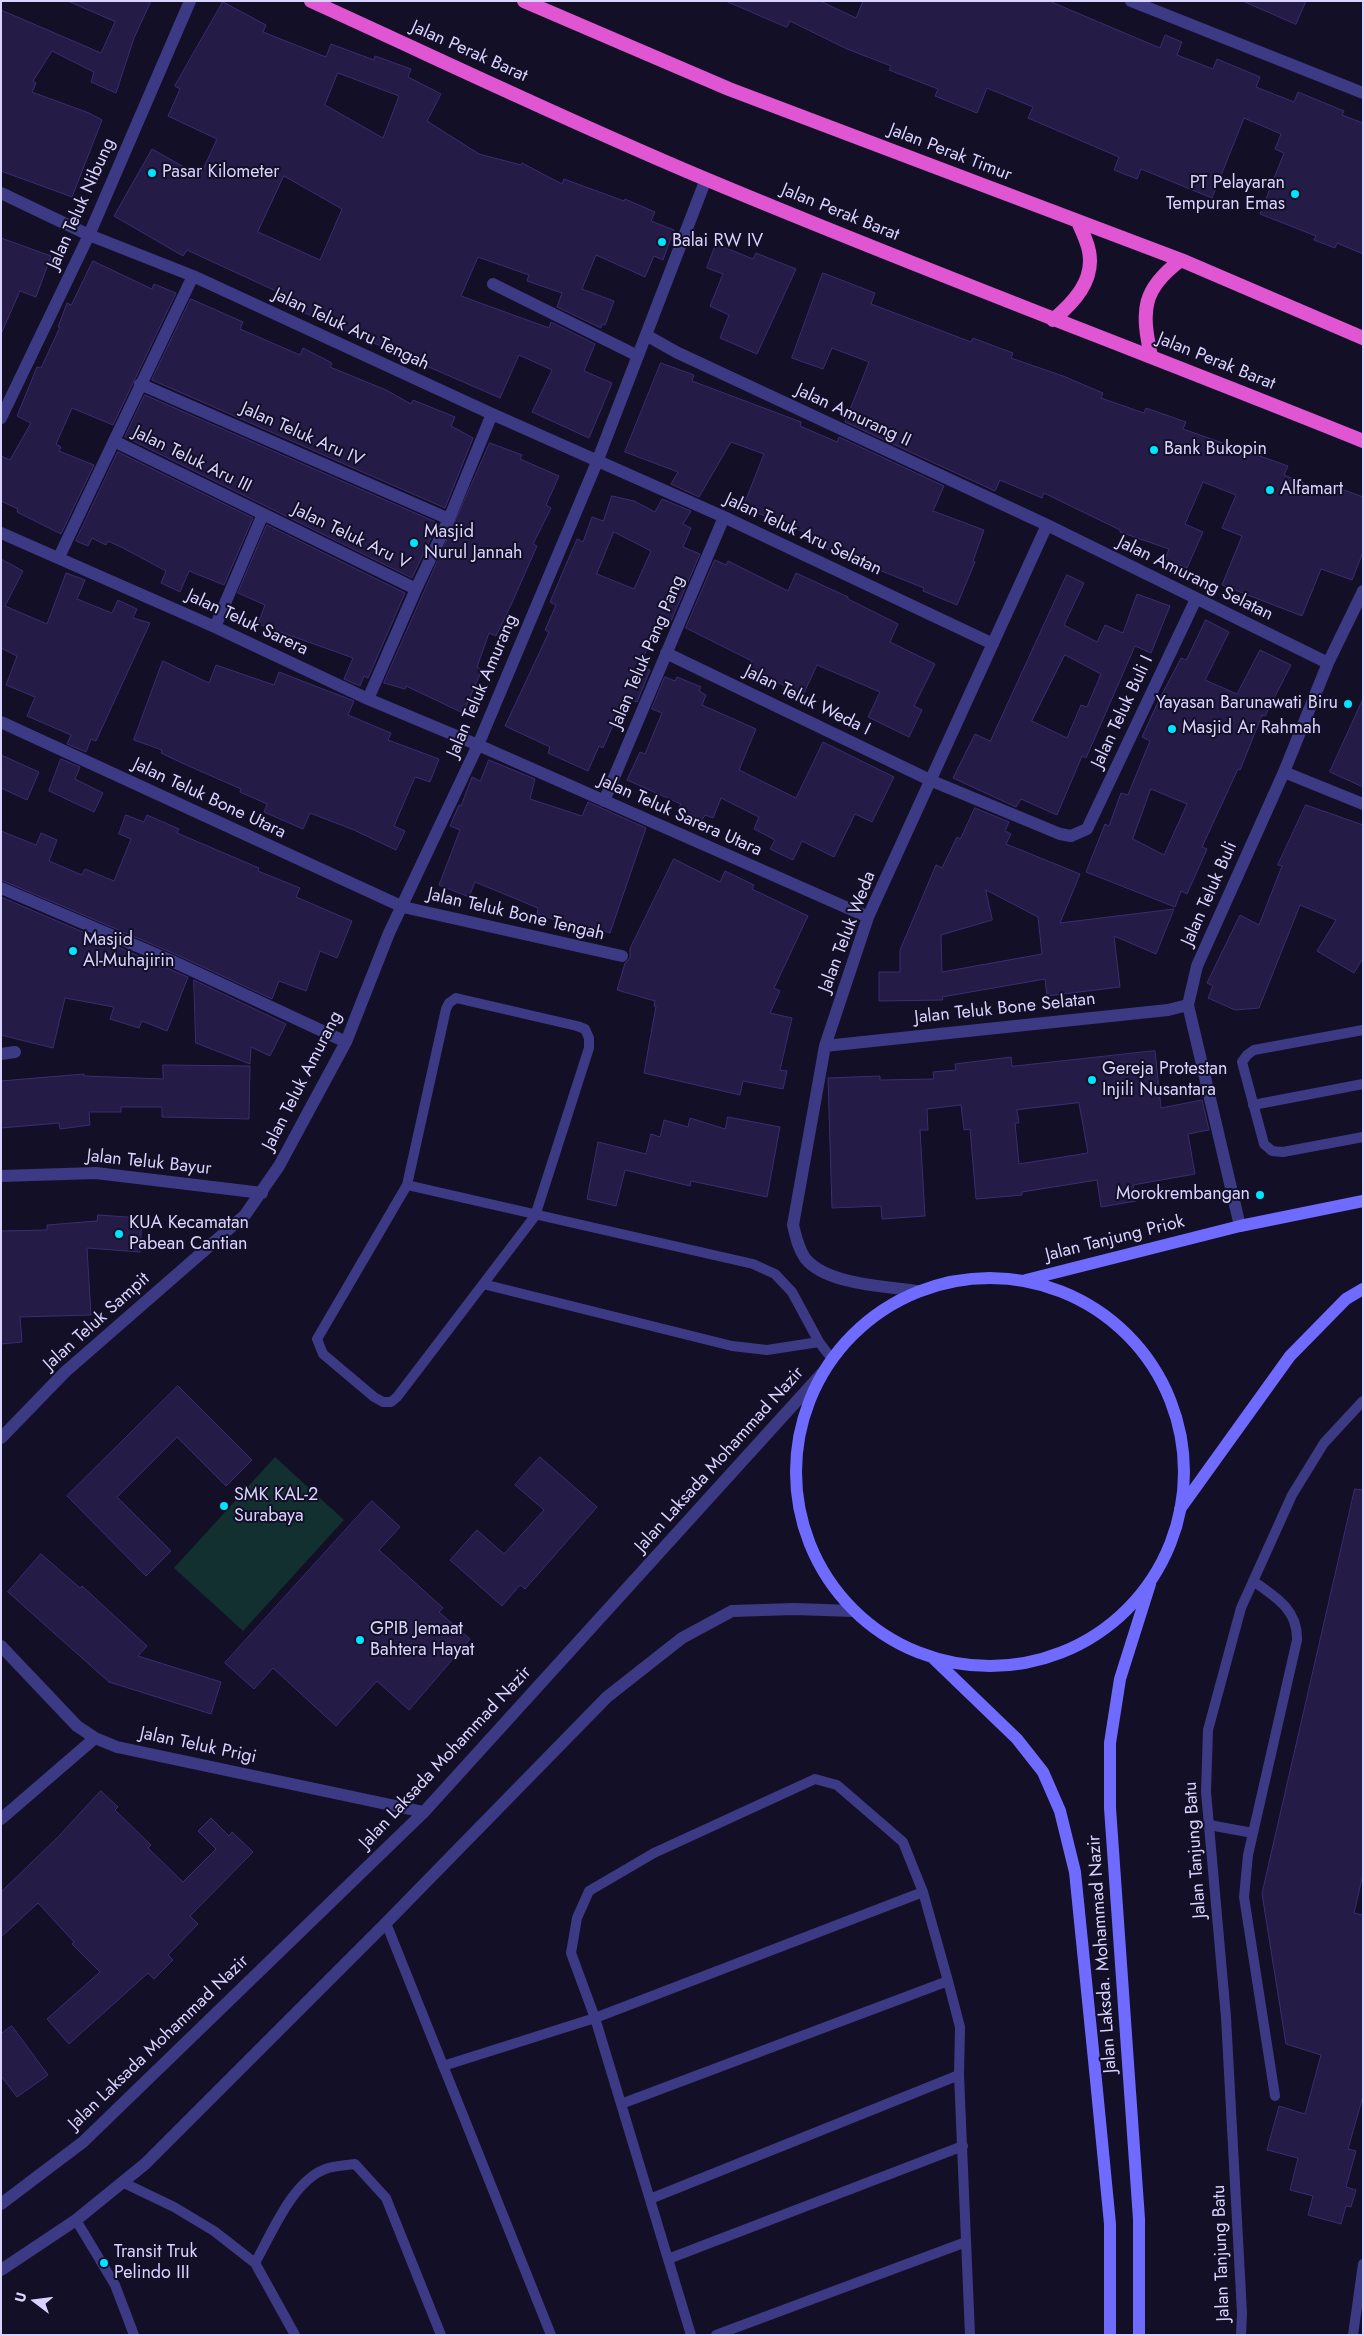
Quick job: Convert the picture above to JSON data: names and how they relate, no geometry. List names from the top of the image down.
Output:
{
  "streets": {
    "highway": ["Jalan Perak Barat", "Jalan Perak Timur"],
    "main road": ["Jalan Tanjung Priok", "Jalan Laksda. Mohammad Nazir"],
    "street": [
      "Jalan Teluk Nibung",
      "Jalan Teluk Aru Tengah",
      "Jalan Amurang II",
      "Jalan Teluk Aru IV",
      "Jalan Teluk Aru III",
      "Jalan Teluk Aru Selatan",
      "Jalan Teluk Aru V",
      "Jalan Amurang Selatan",
      "Jalan Teluk Sarera",
      "Jalan Teluk Pang Pang",
      "Jalan Teluk Amurang",
      "Jalan Teluk Weda I",
      "Jalan Teluk Buli I",
      "Jalan Teluk Bone Utara",
      "Jalan Teluk Sarera Utara",
      "Jalan Teluk Buli",
      "Jalan Teluk Bone Tengah",
      "Jalan Teluk Weda",
      "Jalan Teluk Bone Selatan",
      "Jalan Teluk Bayur",
      "Jalan Teluk Sampit",
      "Jalan Laksada Mohammad Nazir",
      "Jalan Teluk Prigi"
    ],
    "lane": ["Jalan Tanjung Batu"]
  },
  "crossings": [
    ["Jalan Perak Barat", "Jalan Teluk Amurang"],
    ["Jalan Teluk Nibung", "Jalan Teluk Aru Tengah"],
    ["Jalan Teluk Aru Tengah", "Jalan Teluk Aru Selatan"],
    ["Jalan Teluk Aru Tengah", "Jalan Teluk Aru V"],
    ["Jalan Teluk Aru Tengah", "Jalan Teluk Amurang"],
    ["Jalan Amurang II", "Jalan Amurang Selatan"],
    ["Jalan Amurang II", "Jalan Teluk Amurang"],
    ["Jalan Amurang II", "Jalan Teluk Weda"],
    ["Jalan Teluk Aru IV", "Jalan Teluk Aru V"],
    ["Jalan Teluk Aru III", "Jalan Teluk Aru V"],
    ["Jalan Teluk Aru III", "Jalan Teluk Sarera"],
    ["Jalan Teluk Aru Selatan", "Jalan Teluk Pang Pang"],
    ["Jalan Teluk Aru Selatan", "Jalan Teluk Amurang"],
    ["Jalan Teluk Aru Selatan", "Jalan Teluk Weda"],
    ["Jalan Teluk Aru V", "Jalan Teluk Sarera"],
    ["Jalan Amurang Selatan", "Jalan Teluk Buli I"],
    ["Jalan Amurang Selatan", "Jalan Teluk Buli"],
    ["Jalan Amurang Selatan", "Jalan Teluk Weda"],
    ["Jalan Teluk Sarera", "Jalan Teluk Amurang"],
    ["Jalan Teluk Sarera", "Jalan Teluk Sarera Utara"],
    ["Jalan Teluk Pang Pang", "Jalan Teluk Weda I"],
    ["Jalan Teluk Pang Pang", "Jalan Teluk Sarera Utara"],
    ["Jalan Teluk Amurang", "Jalan Teluk Bone Utara"],
    ["Jalan Teluk Amurang", "Jalan Teluk Sarera Utara"],
    ["Jalan Teluk Amurang", "Jalan Teluk Bone Tengah"],
    ["Jalan Teluk Amurang", "Jalan Teluk Bayur"],
    ["Jalan Teluk Amurang", "Jalan Teluk Sampit"],
    ["Jalan Teluk Weda I", "Jalan Teluk Buli I"],
    ["Jalan Teluk Weda I", "Jalan Teluk Weda"],
    ["Jalan Teluk Buli I", "Jalan Teluk Weda"],
    ["Jalan Teluk Bone Utara", "Jalan Teluk Bone Tengah"],
    ["Jalan Teluk Sarera Utara", "Jalan Teluk Weda"],
    ["Jalan Teluk Buli", "Jalan Teluk Bone Selatan"],
    ["Jalan Teluk Buli", "Jalan Tanjung Priok"],
    ["Jalan Teluk Weda", "Jalan Teluk Bone Selatan"],
    ["Jalan Teluk Bayur", "Jalan Teluk Sampit"],
    ["Jalan Laksada Mohammad Nazir", "Jalan Teluk Prigi"]
  ],
  "places": [
    "Pasar Kilometer",
    "PT Pelayaran Tempuran Emas",
    "Balai RW IV",
    "Bank Bukopin",
    "Alfamart",
    "Masjid Nurul Jannah",
    "Yayasan Barunawati Biru",
    "Masjid Ar Rahmah",
    "Masjid Al-Muhajirin",
    "Gereja Protestan Injili Nusantara",
    "Morokrembangan",
    "KUA Kecamatan Pabean Cantian",
    "SMK KAL-2 Surabaya",
    "GPIB Jemaat Bahtera Hayat",
    "Transit Truk Pelindo III"
  ],
  "north": "left"
}
